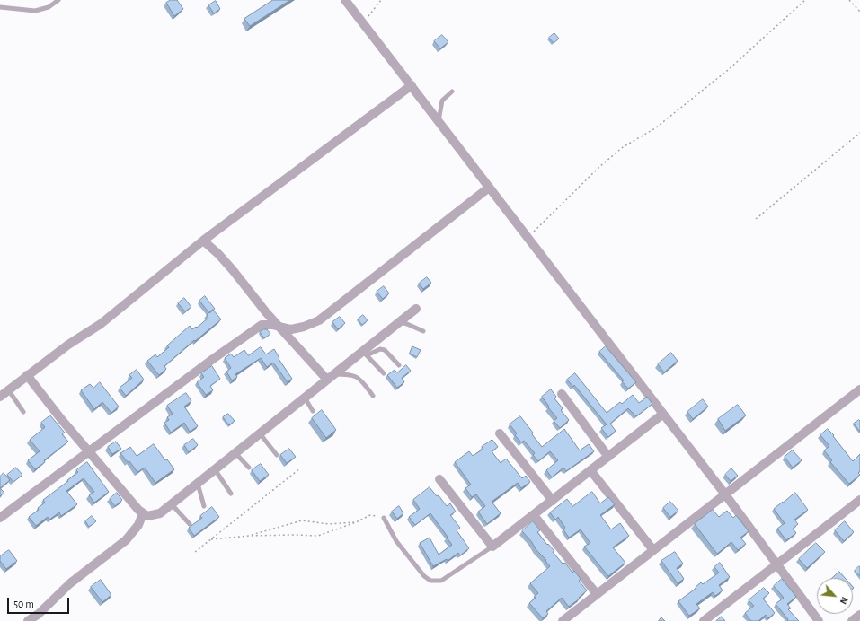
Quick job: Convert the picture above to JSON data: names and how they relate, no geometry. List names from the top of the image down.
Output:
{
  "scale_bar": "50 m",
  "north": "bottom right"
}
